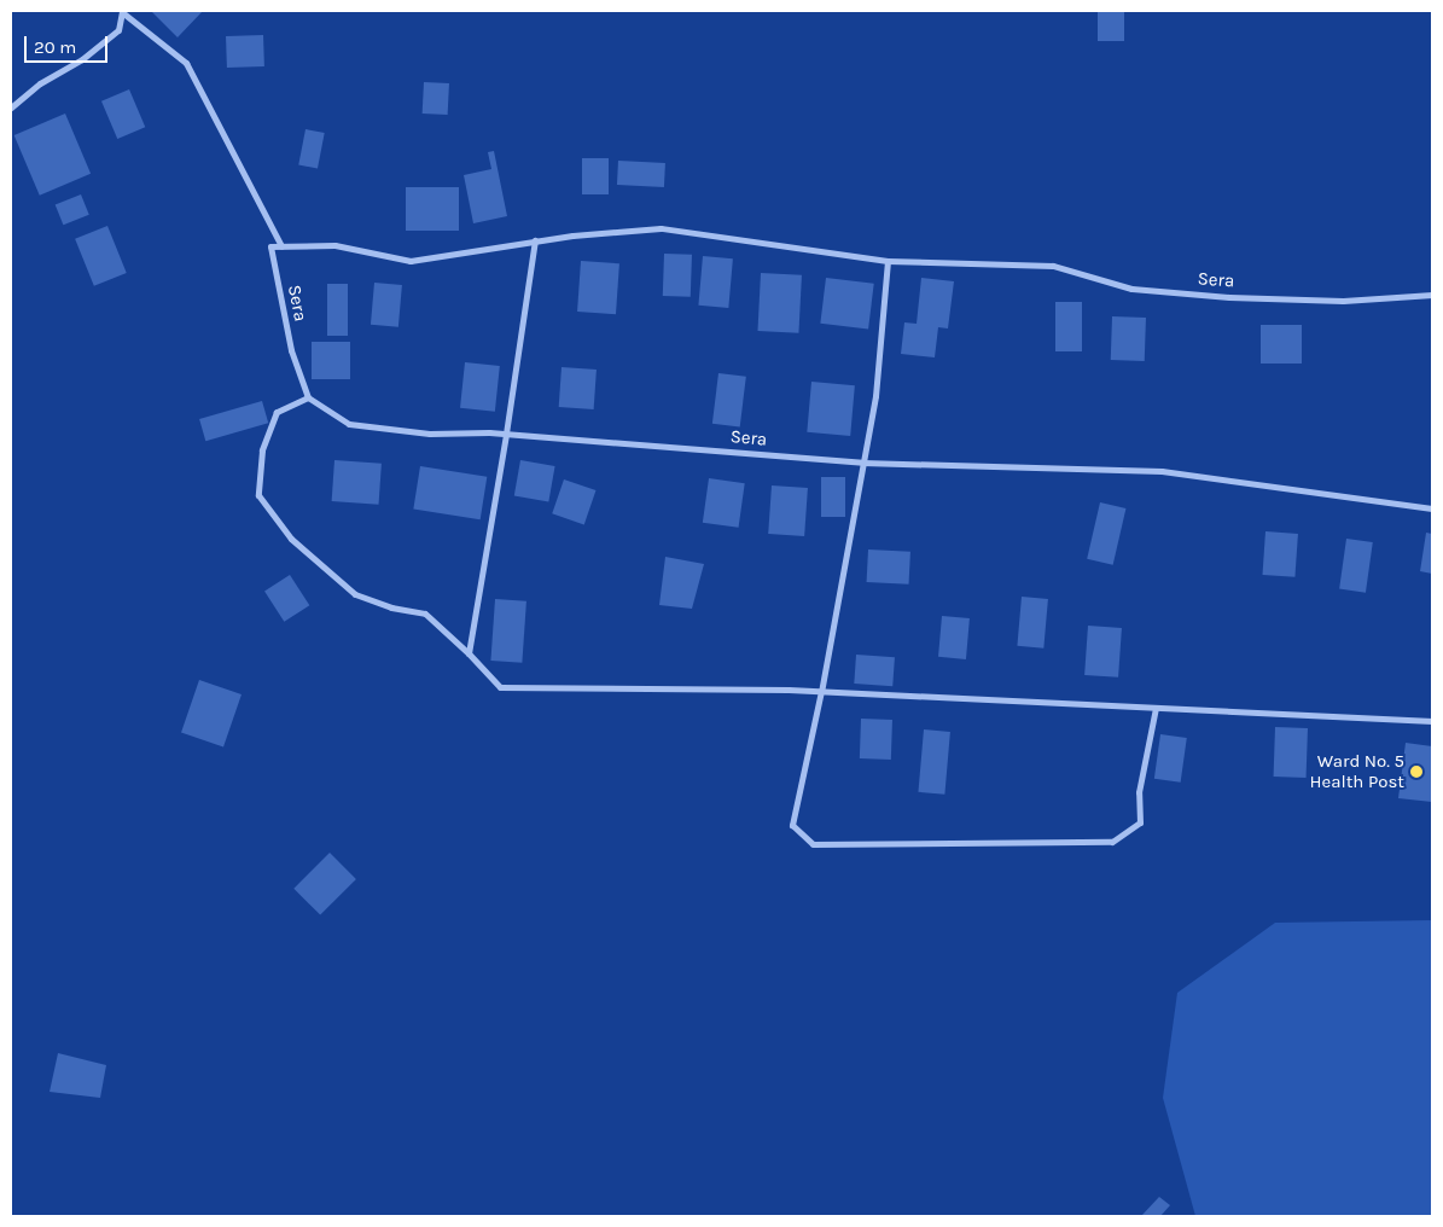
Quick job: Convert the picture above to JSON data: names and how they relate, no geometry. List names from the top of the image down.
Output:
{
  "streets": {
    "street": ["Sera"]
  },
  "places": ["Ward No. 5 Health Post"],
  "scale_bar": "20 m"
}
